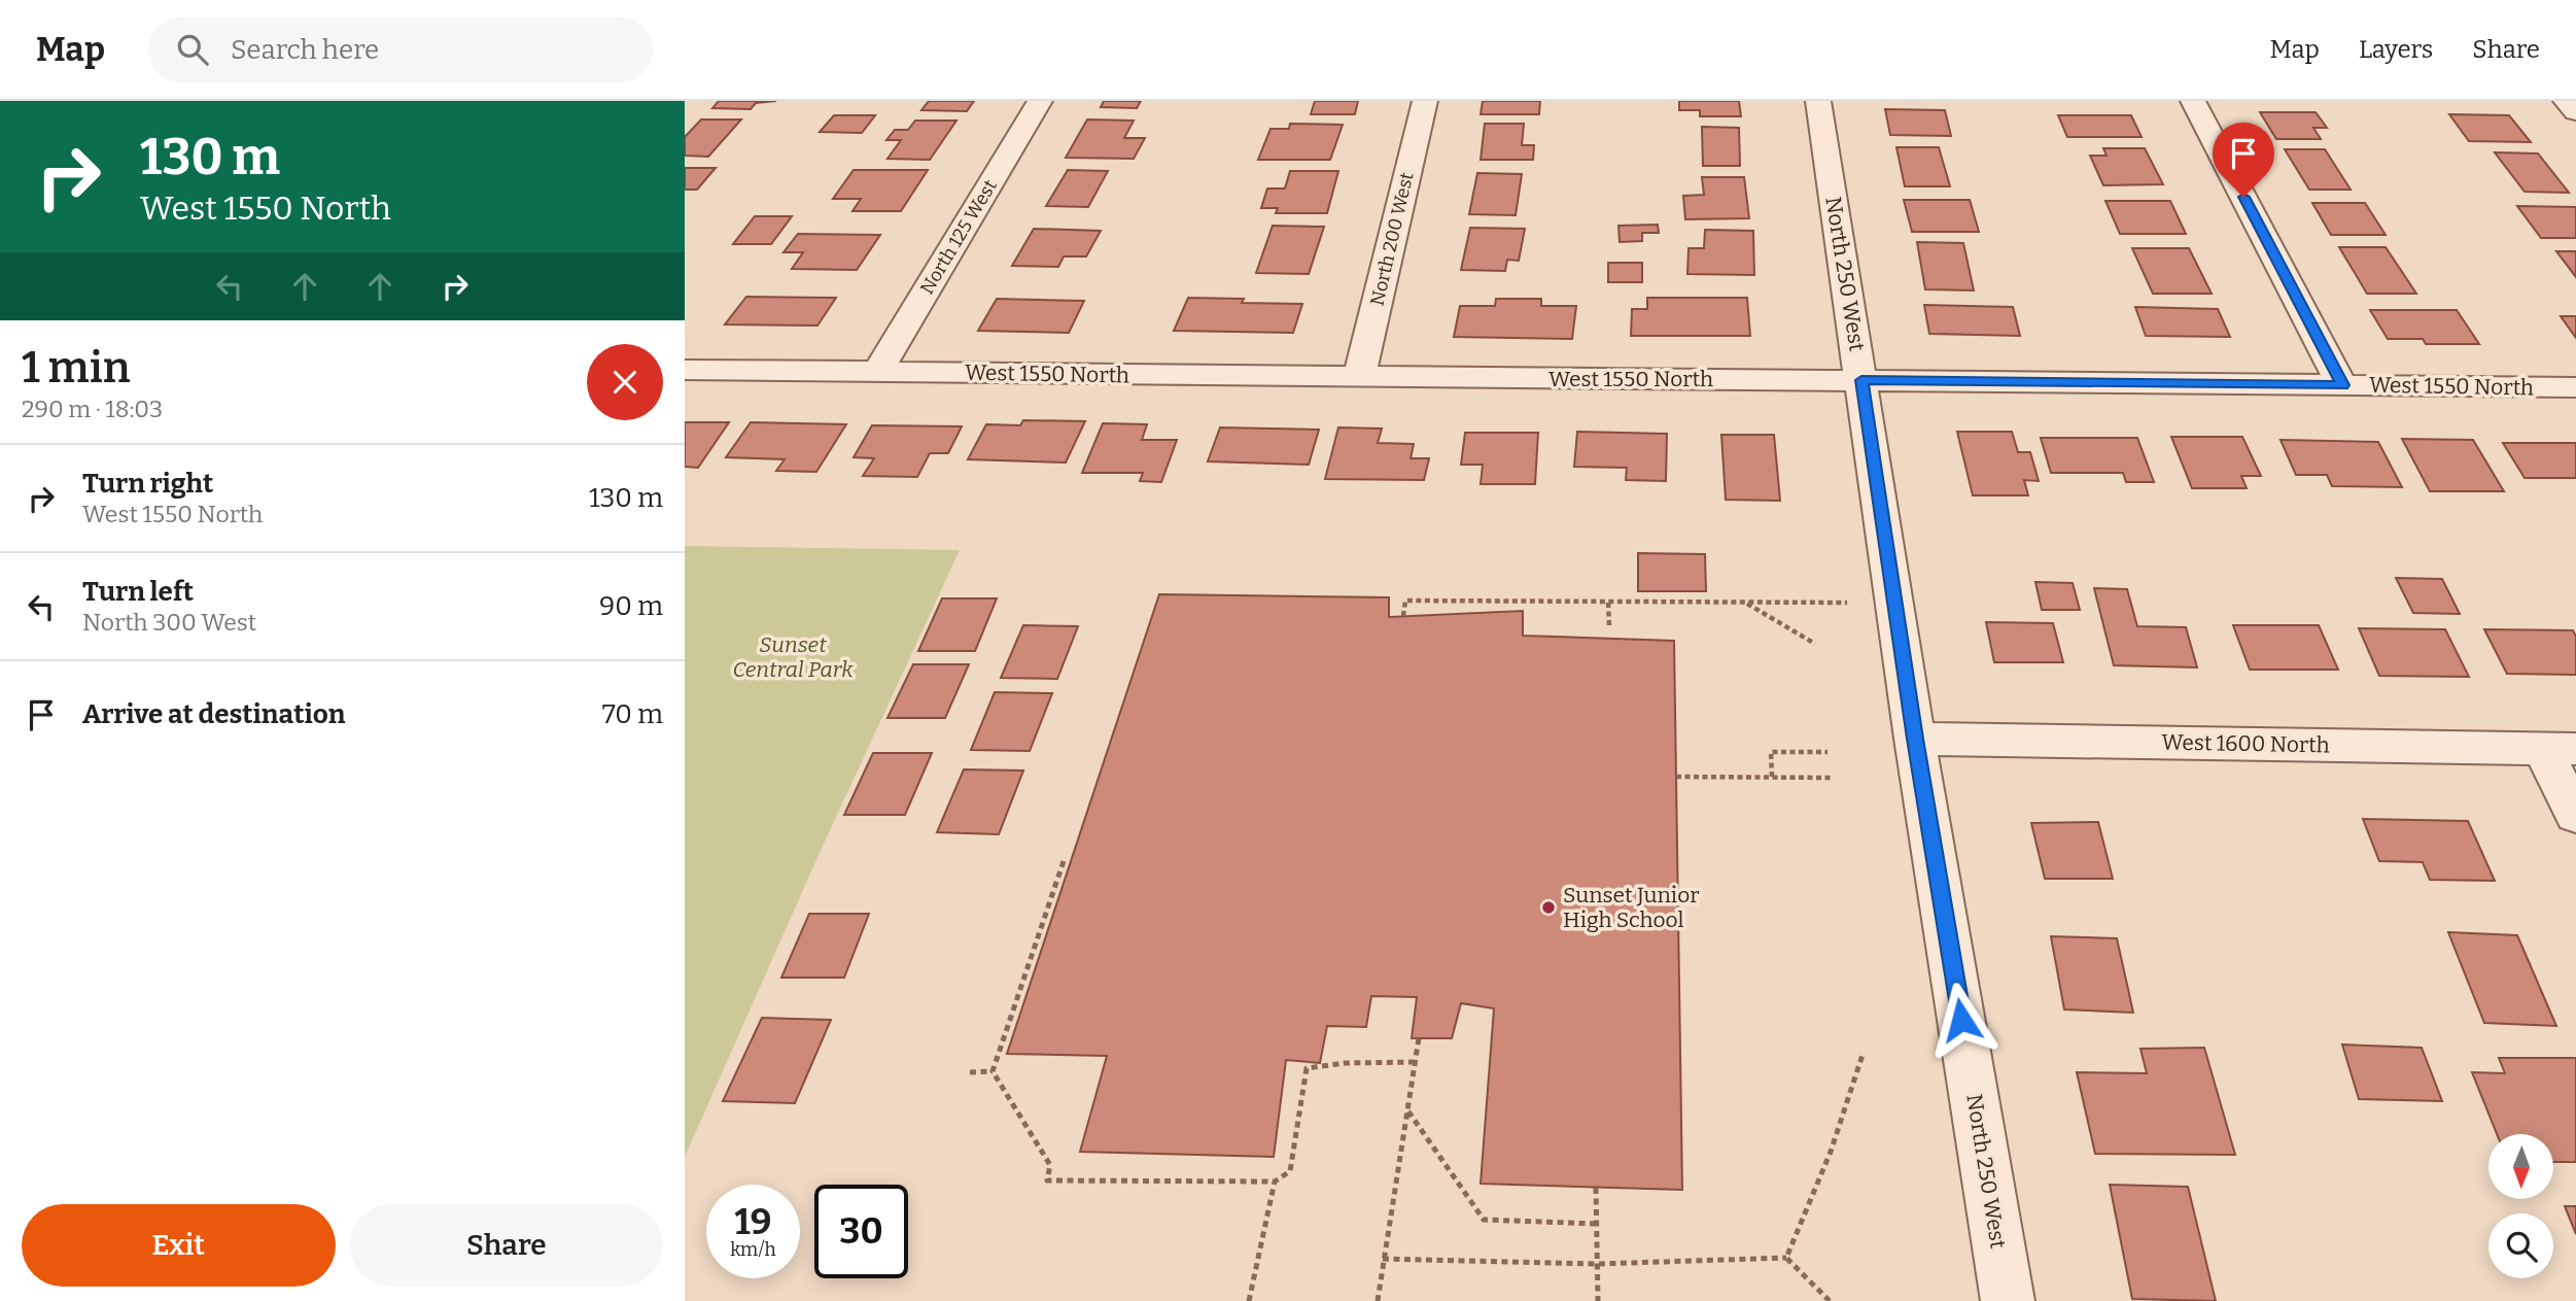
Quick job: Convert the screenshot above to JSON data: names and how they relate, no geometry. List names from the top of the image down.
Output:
{
  "streets": {
    "street": [
      "North 125 West",
      "North 200 West",
      "North 250 West",
      "West 1550 North",
      "West 1600 North"
    ]
  },
  "crossings": [
    ["North 125 West", "West 1550 North"],
    ["North 200 West", "West 1550 North"],
    ["North 250 West", "West 1550 North"],
    ["North 250 West", "West 1600 North"]
  ],
  "parks": ["Sunset Central Park"],
  "places": ["Sunset Junior High School"],
  "north": "bottom",
  "page": {
    "header": "Map",
    "search": "Search here",
    "nav": ["Map", "Layers", "Share"],
    "turn": ["130 m", "West 1550 North"],
    "heading": ["1 min", "290 m · 18:03"],
    "list": [
      {
        "name": "Turn right",
        "note": "West 1550 North",
        "value": "130 m"
      },
      {
        "name": "Turn left",
        "note": "North 300 West",
        "value": "90 m"
      },
      {
        "name": "Arrive at destination",
        "value": "70 m"
      }
    ],
    "speed": "19 km/h",
    "limit": "30",
    "buttons": ["Exit", "Share"]
  }
}
